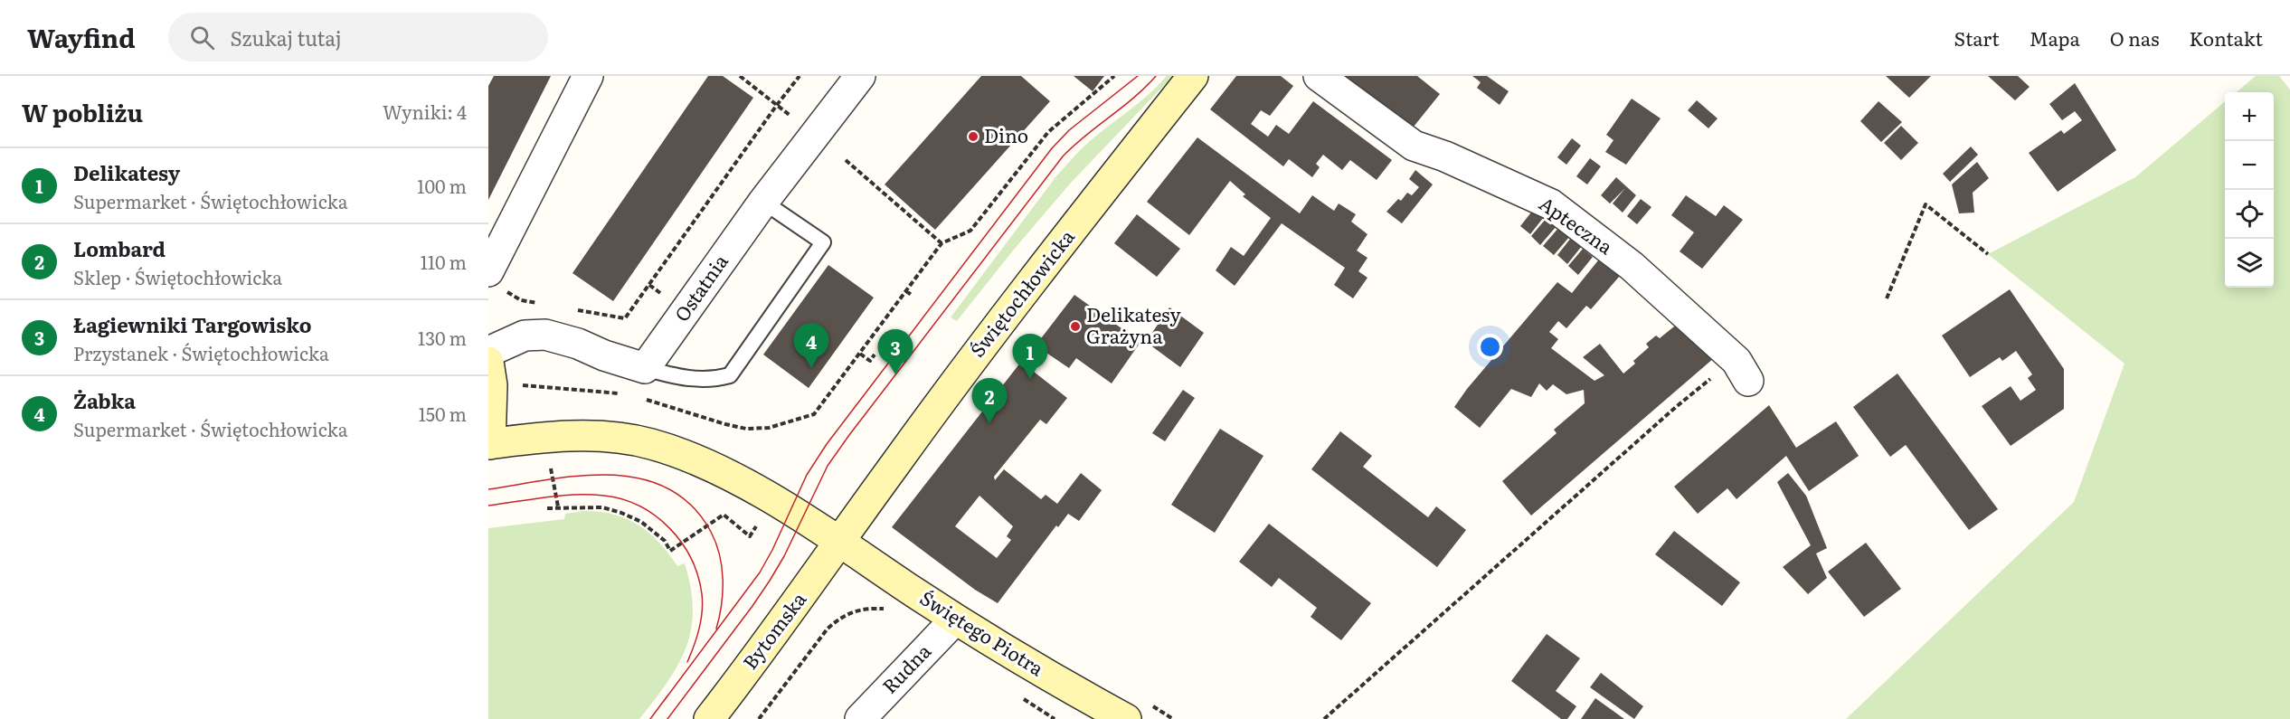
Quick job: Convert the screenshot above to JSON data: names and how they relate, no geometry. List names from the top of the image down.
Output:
{
  "streets": {
    "main road": ["Świętochłowicka", "Bytomska", "Świętego Piotra"],
    "street": ["Apteczna", "Ostatnia", "Rudna"]
  },
  "crossings": [
    ["Świętochłowicka", "Bytomska"],
    ["Świętochłowicka", "Świętego Piotra"],
    ["Bytomska", "Świętego Piotra"],
    ["Świętego Piotra", "Rudna"]
  ],
  "places": ["Dino", "Delikatesy Grażyna"],
  "page": {
    "header": "Wayfind",
    "search": "Szukaj tutaj",
    "nav": [
      "Start",
      "Mapa",
      "O nas",
      "Kontakt"
    ],
    "heading": ["W pobliżu", "Wyniki: 4"],
    "map_buttons": ["+", "−"],
    "list": [
      {
        "mark": "1",
        "name": "Delikatesy",
        "note": "Supermarket · Świętochłowicka",
        "value": "100 m"
      },
      {
        "mark": "2",
        "name": "Lombard",
        "note": "Sklep · Świętochłowicka",
        "value": "110 m"
      },
      {
        "mark": "3",
        "name": "Łagiewniki Targowisko",
        "note": "Przystanek · Świętochłowicka",
        "value": "130 m"
      },
      {
        "mark": "4",
        "name": "Żabka",
        "note": "Supermarket · Świętochłowicka",
        "value": "150 m"
      }
    ],
    "pins": [
      "4",
      "3",
      "1",
      "2"
    ]
  }
}
